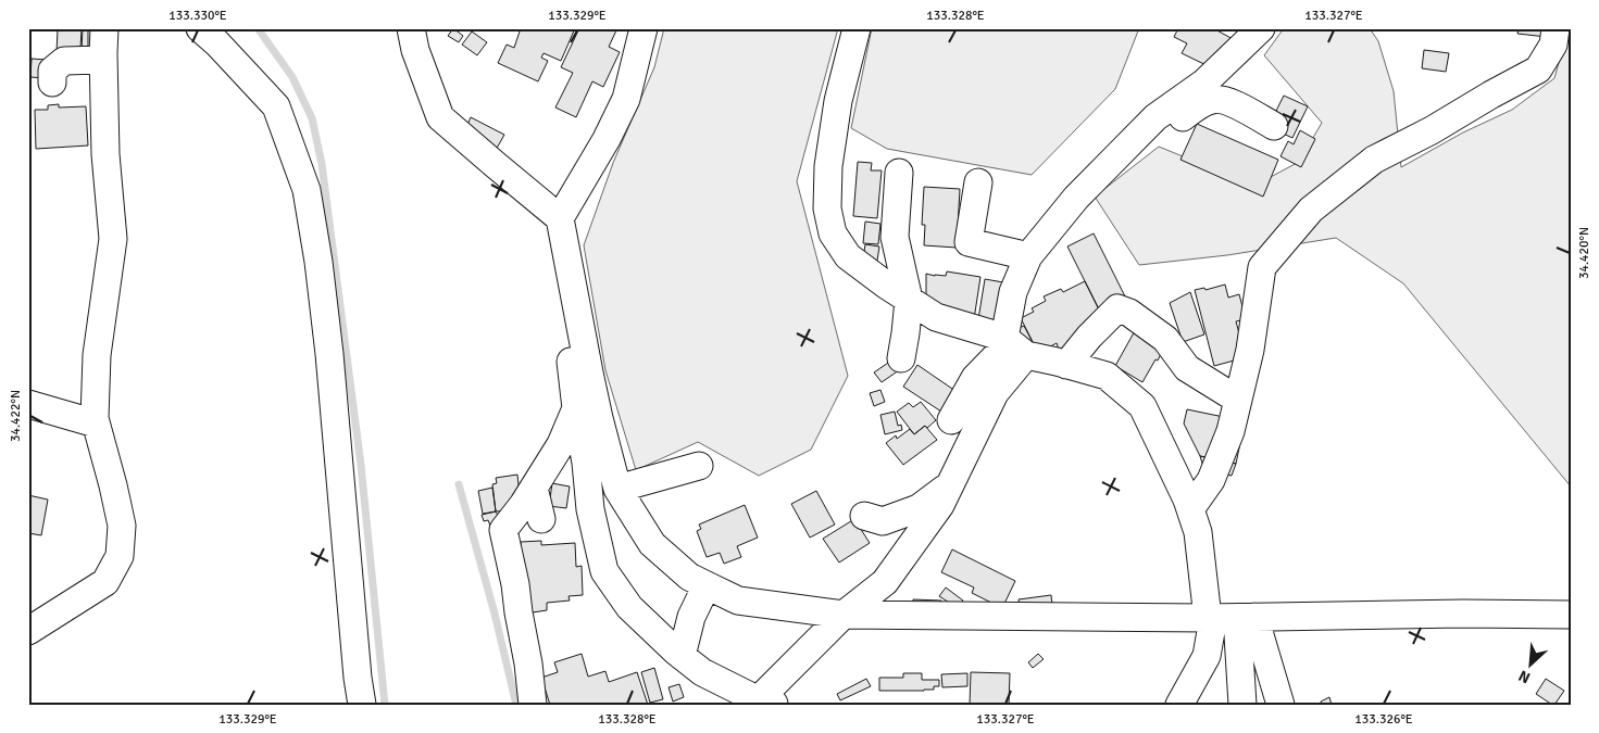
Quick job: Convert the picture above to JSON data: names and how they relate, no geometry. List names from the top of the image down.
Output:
{
  "north": "bottom left",
  "coordinates": [
    "133.330°E",
    "133.329°E",
    "133.328°E",
    "133.327°E",
    "34.420°N",
    "34.422°N",
    "133.326°E"
  ]
}
